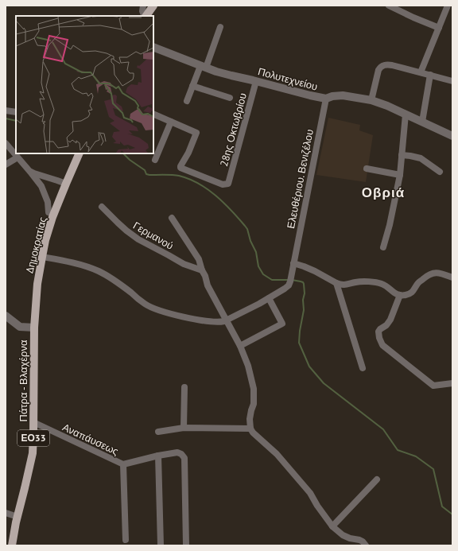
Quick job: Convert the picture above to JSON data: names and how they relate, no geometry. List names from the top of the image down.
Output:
{
  "streets": {
    "main road": ["Δημοκρατίας", "Πάτρα - Βλαχέρνα", "ΕΟ33"],
    "street": [
      "Πολυτεχνείου",
      "28ης Οκτωβρίου",
      "Ελευθέριου. Βενιζέλου",
      "Γερμανού",
      "Αναπάυσεως"
    ]
  },
  "crossings": [
    ["Πολυτεχνείου", "28ης Οκτωβρίου"],
    ["Πολυτεχνείου", "Ελευθέριου. Βενιζέλου"],
    ["Δημοκρατίας", "Πάτρα - Βλαχέρνα"],
    ["Πάτρα - Βλαχέρνα", "Αναπάυσεως"]
  ],
  "districts": ["Οβριά"]
}
